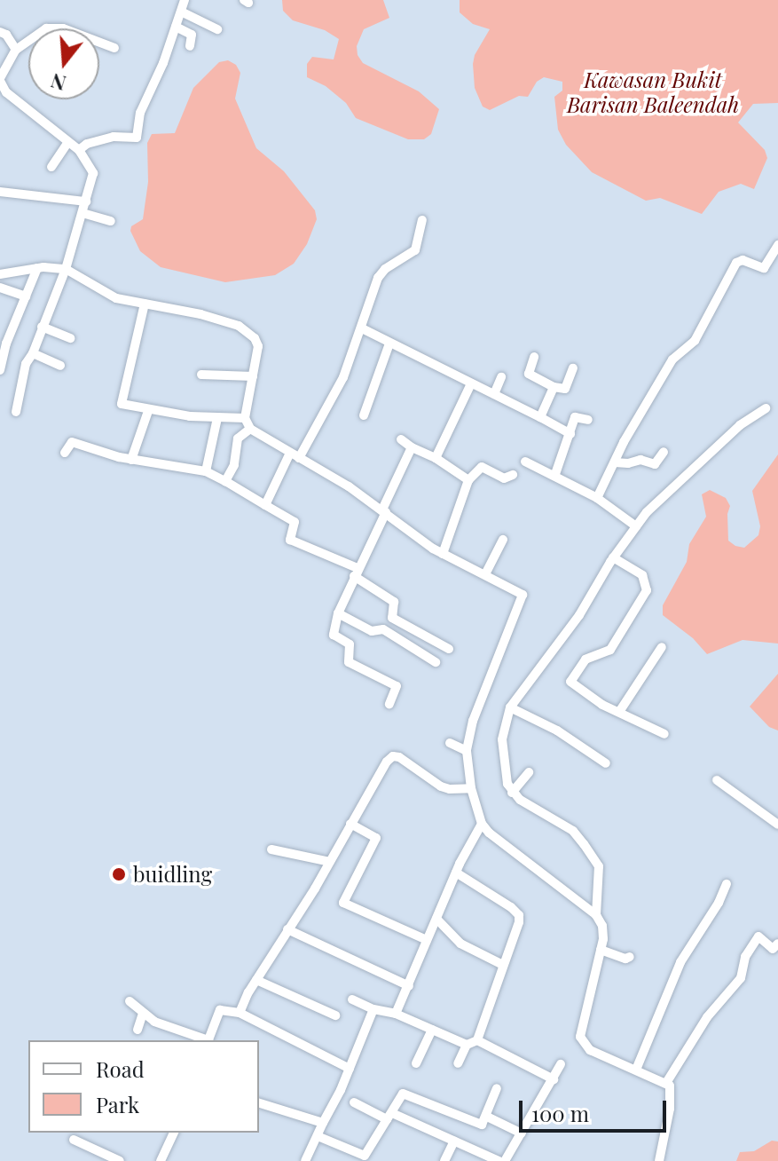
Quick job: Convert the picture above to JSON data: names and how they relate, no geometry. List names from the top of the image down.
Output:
{
  "parks": ["Kawasan Bukit Barisan Baleendah"],
  "places": ["buidling"],
  "legend": ["Road", "Park"],
  "scale_bar": "100 m",
  "north": "bottom"
}
